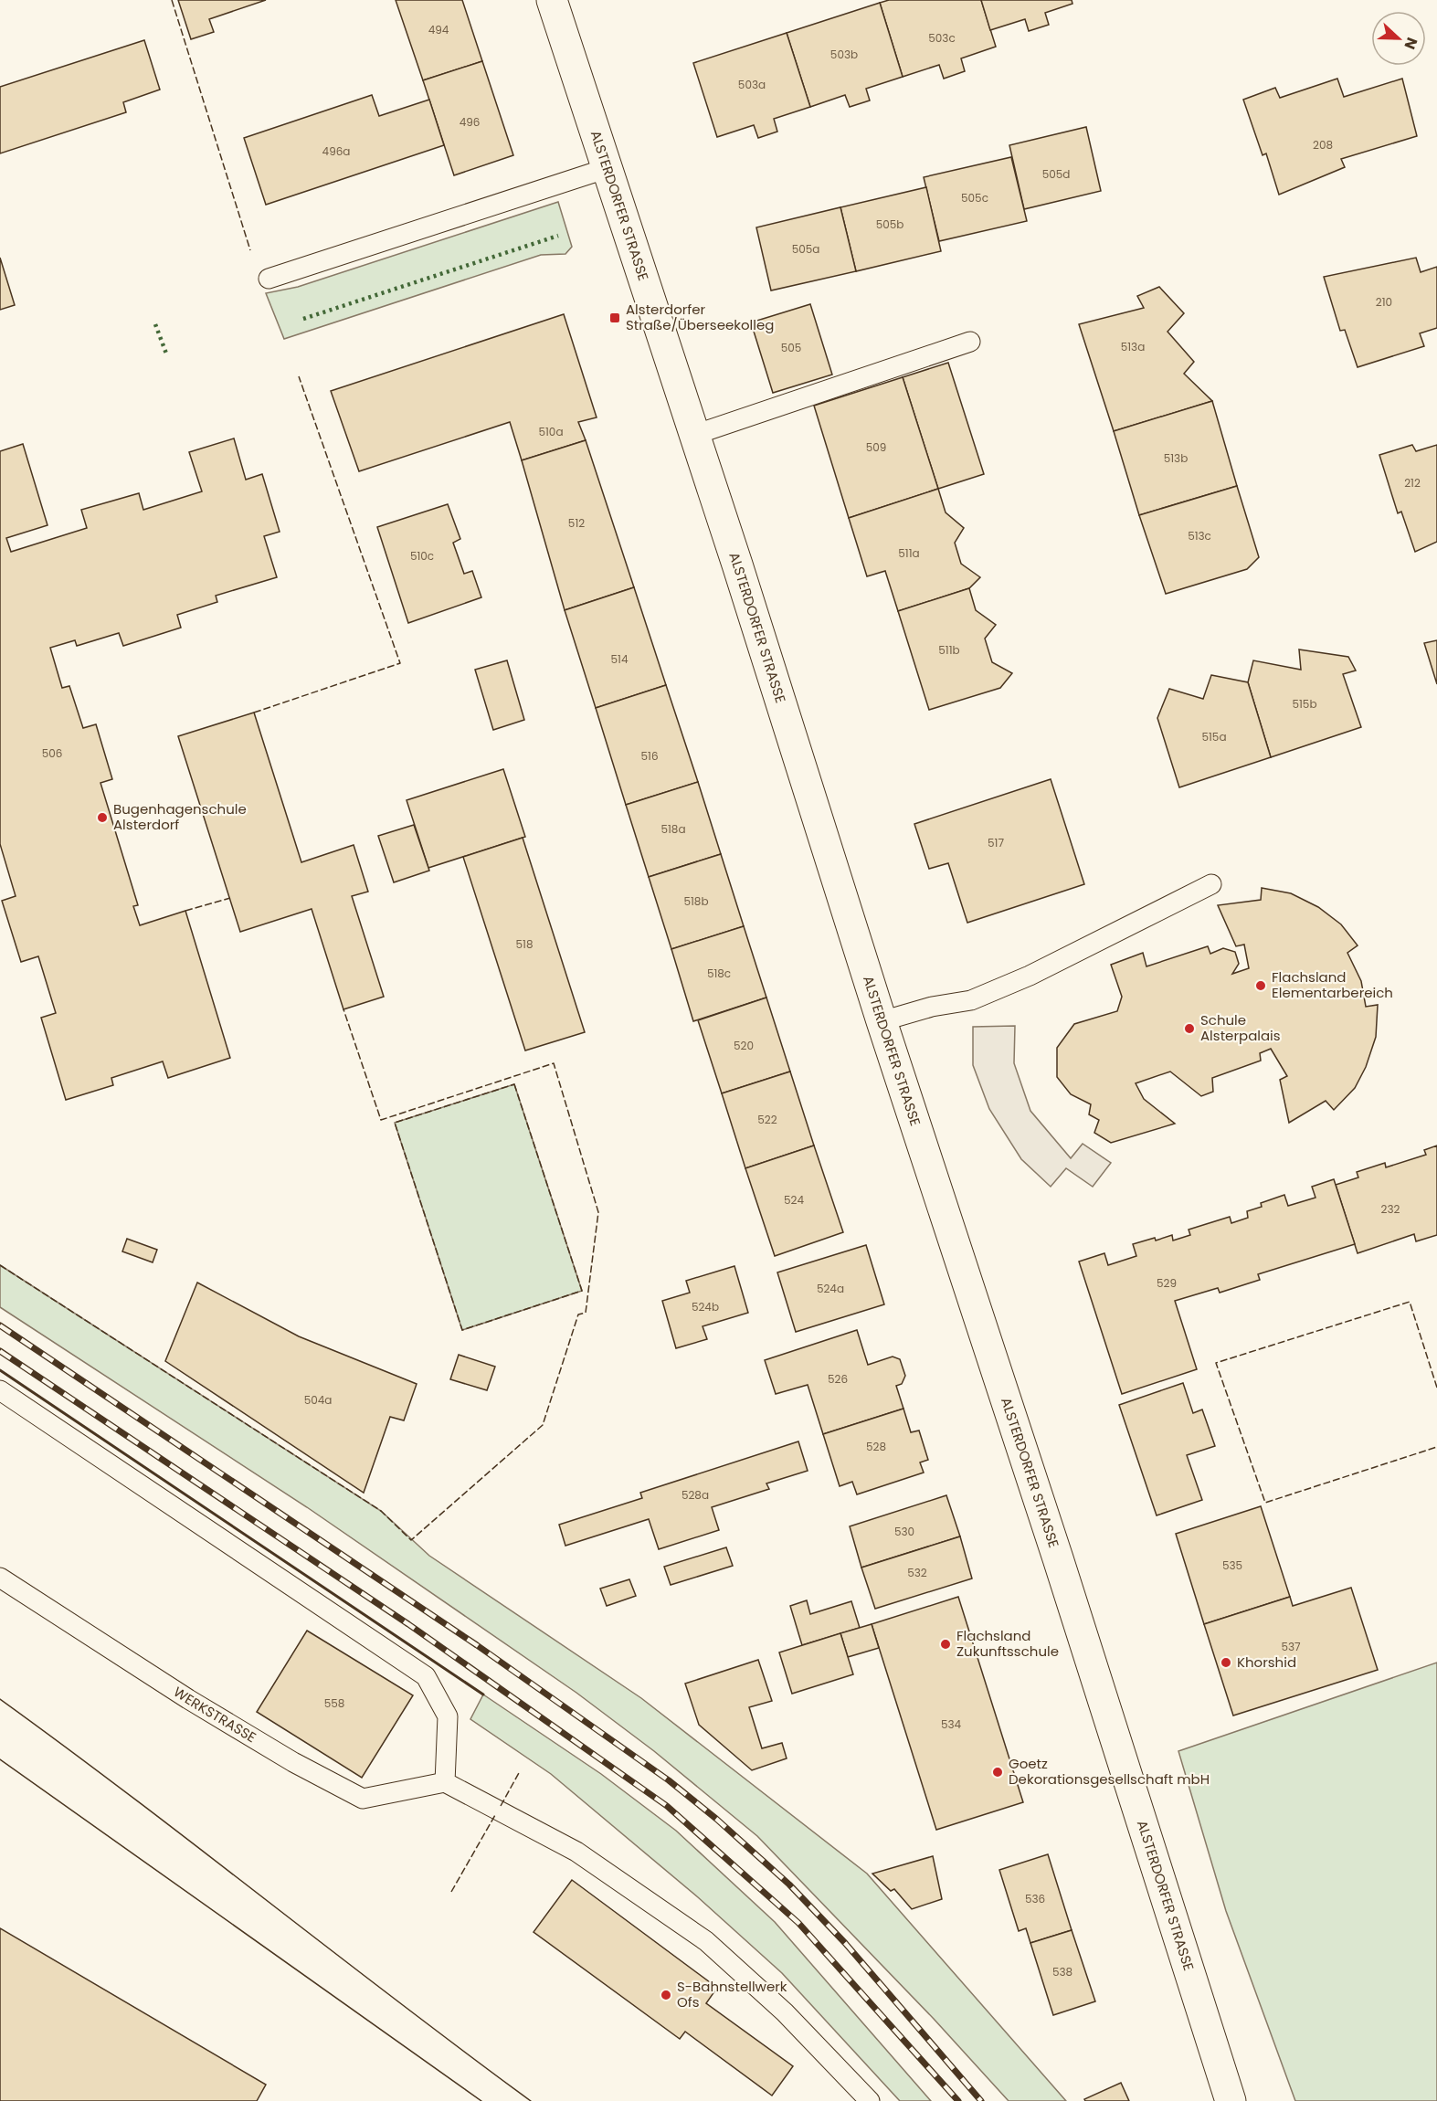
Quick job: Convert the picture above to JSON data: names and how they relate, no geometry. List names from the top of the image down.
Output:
{
  "streets": {
    "street": ["ALSTERDORFER STRASSE"],
    "lane": ["WERKSTRASSE"]
  },
  "places": {
    "transit": ["Alsterdorfer Straße/Überseekolleg"],
    "other": [
      "Bugenhagenschule Alsterdorf",
      "Flachsland Elementarbereich",
      "Schule Alsterpalais",
      "Flachsland Zukunftsschule",
      "Khorshid",
      "Goetz Dekorationsgesellschaft mbH",
      "S-Bahnstellwerk Ofs"
    ]
  },
  "house_numbers": [
    "494",
    "503c",
    "503b",
    "503a",
    "496",
    "208",
    "496a",
    "505d",
    "505c",
    "505b",
    "505a",
    "210",
    "513a",
    "505",
    "510a",
    "509",
    "513b",
    "212",
    "512",
    "513c",
    "511a",
    "510c",
    "511b",
    "514",
    "515b",
    "515a",
    "506",
    "516",
    "518a",
    "517",
    "518b",
    "518",
    "518c",
    "520",
    "522",
    "524",
    "232",
    "529",
    "524a",
    "524b",
    "526",
    "504a",
    "528",
    "528a",
    "530",
    "535",
    "532",
    "537",
    "558",
    "534",
    "536",
    "538"
  ],
  "north": "right"
}
